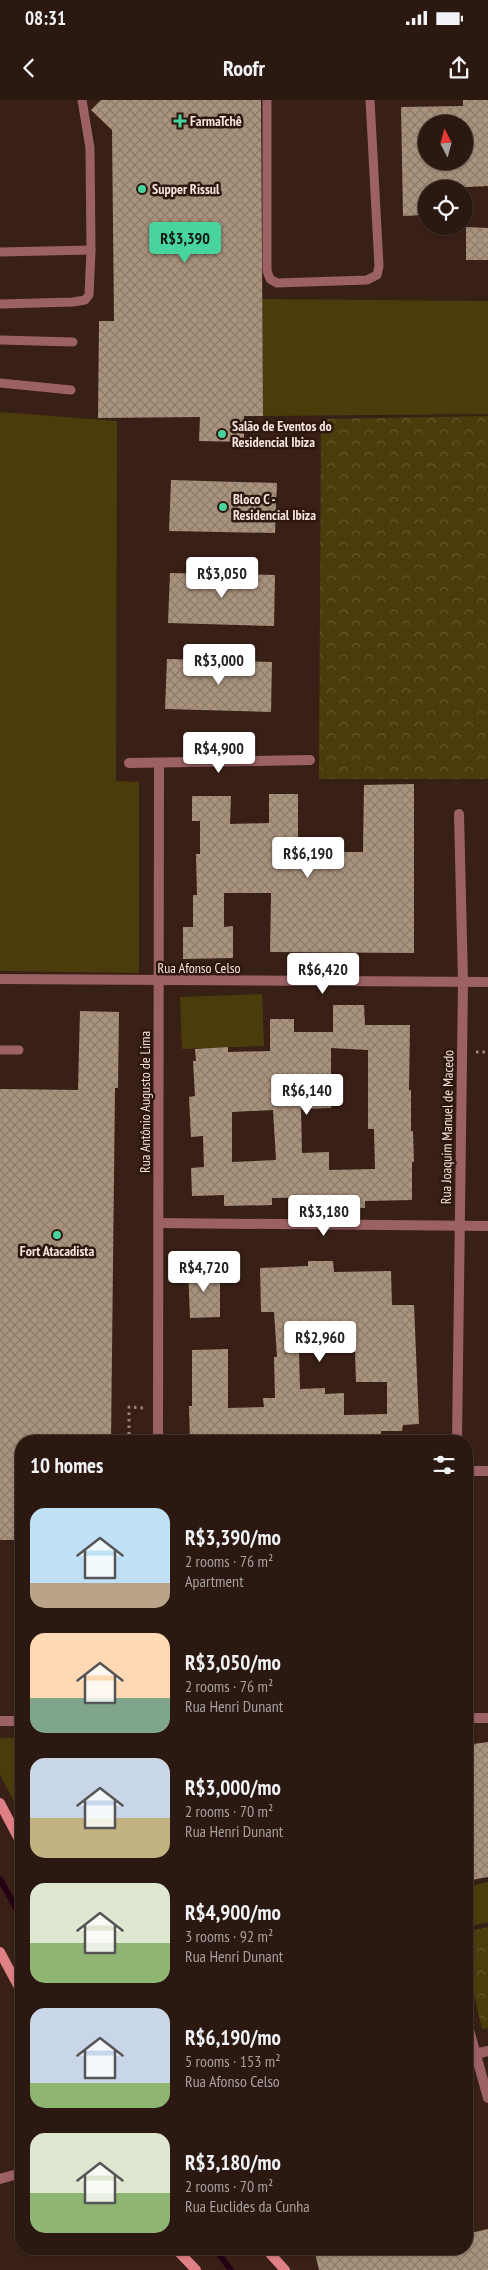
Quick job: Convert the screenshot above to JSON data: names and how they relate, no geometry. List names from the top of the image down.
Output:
{
  "streets": {
    "street": ["Rua Afonso Celso", "Rua Antônio Augusto de Lima", "Rua Joaquim Manuel de Macedo"]
  },
  "crossings": [
    ["Rua Afonso Celso", "Rua Antônio Augusto de Lima"],
    ["Rua Afonso Celso", "Rua Joaquim Manuel de Macedo"]
  ],
  "places": {
    "health": ["FarmaTchê"],
    "other": [
      "Supper Rissul",
      "Salão de Eventos do Residencial Ibiza",
      "Bloco C - Residencial Ibiza",
      "Fort Atacadista"
    ]
  },
  "north": "top",
  "page": {
    "status": "08:31",
    "header": "Roofr",
    "price": [
      "R$3,390",
      "R$3,050",
      "R$3,000",
      "R$4,900",
      "R$6,190",
      "R$6,420",
      "R$6,140",
      "R$3,180",
      "R$4,720",
      "R$2,960"
    ],
    "heading": "10 homes",
    "list": [
      {
        "name": "R$3,390/mo",
        "note": "2 rooms · 76 m² · Apartment"
      },
      {
        "name": "R$3,050/mo",
        "note": "2 rooms · 76 m² · Rua Henri Dunant"
      },
      {
        "name": "R$3,000/mo",
        "note": "2 rooms · 70 m² · Rua Henri Dunant"
      },
      {
        "name": "R$4,900/mo",
        "note": "3 rooms · 92 m² · Rua Henri Dunant"
      },
      {
        "name": "R$6,190/mo",
        "note": "5 rooms · 153 m² · Rua Afonso Celso"
      },
      {
        "name": "R$3,180/mo",
        "note": "2 rooms · 70 m² · Rua Euclides da Cunha"
      }
    ]
  }
}
